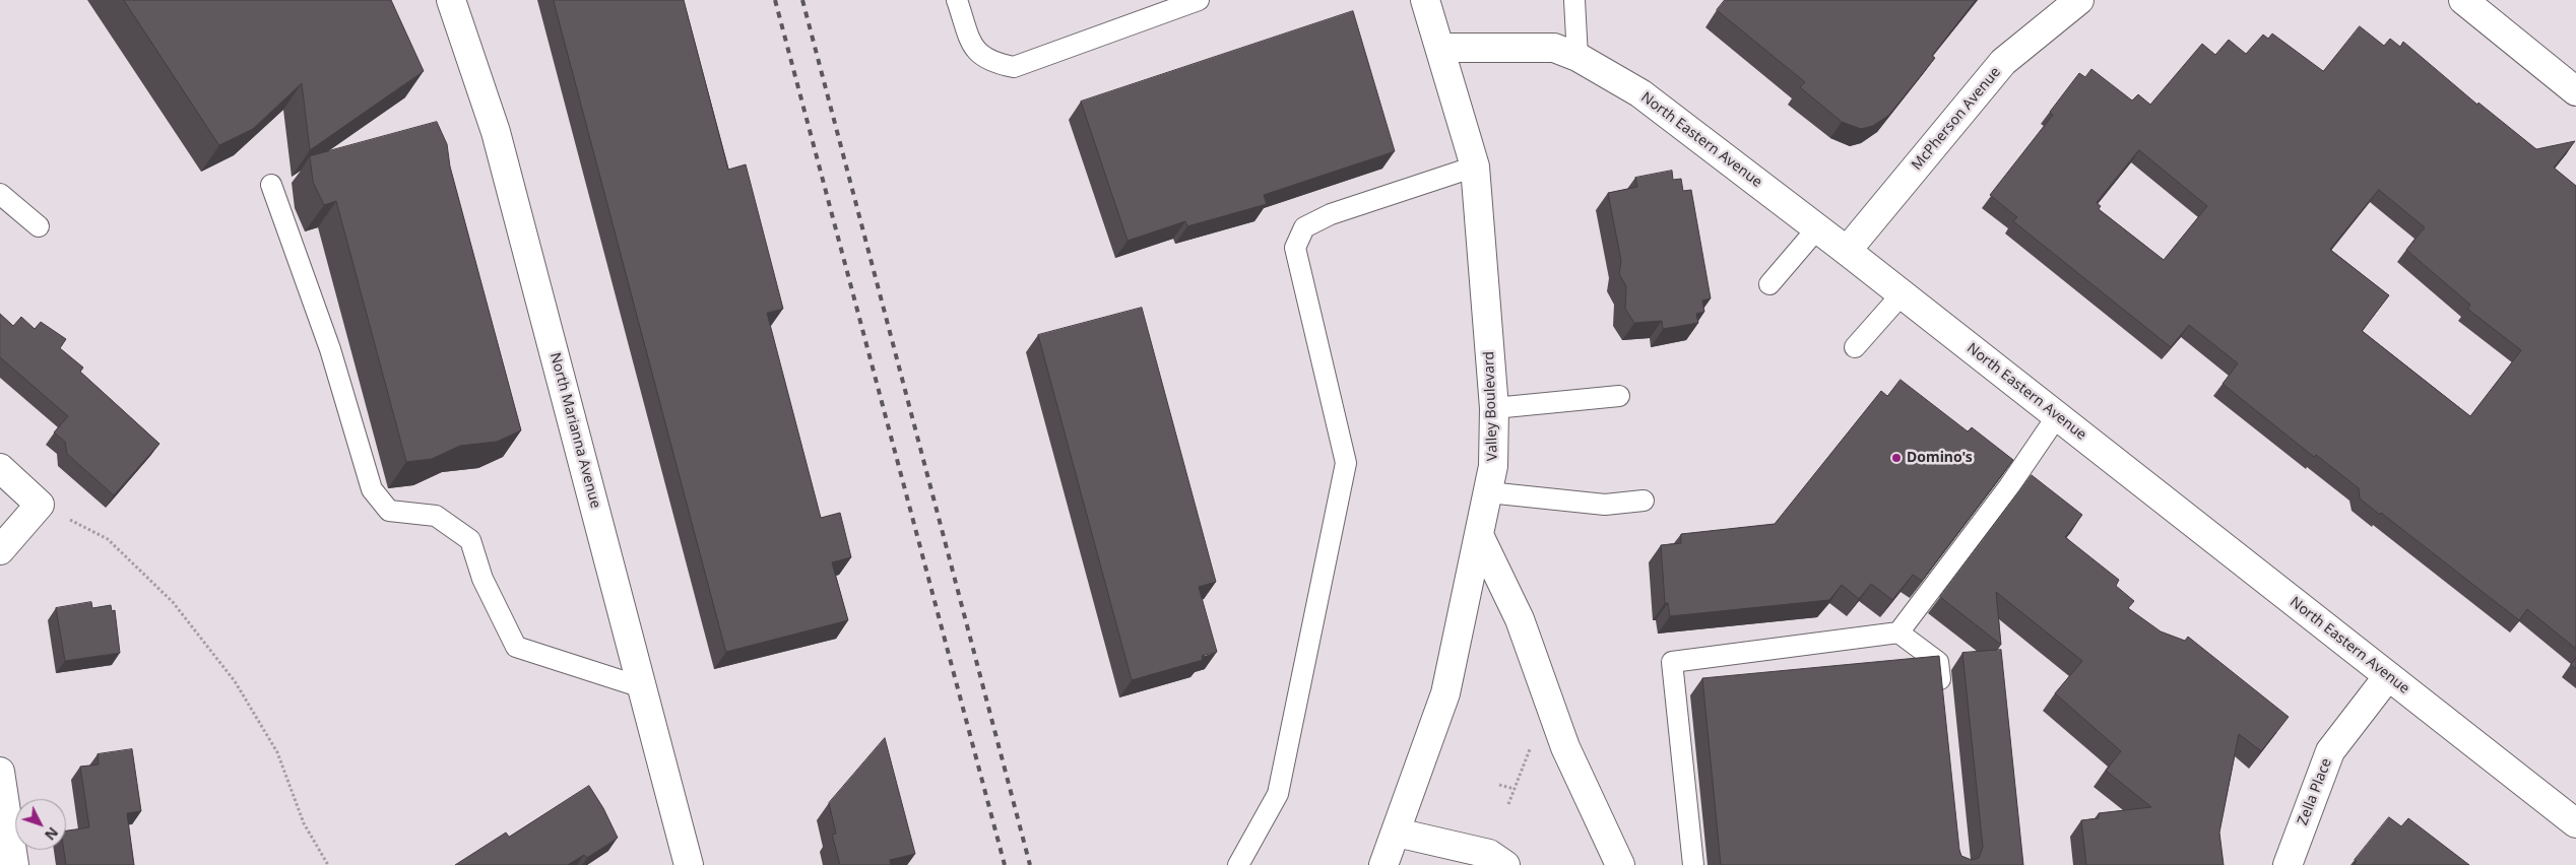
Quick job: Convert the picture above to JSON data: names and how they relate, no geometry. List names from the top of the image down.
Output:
{
  "streets": {
    "main road": [
      "McPherson Avenue",
      "North Eastern Avenue",
      "Valley Boulevard",
      "North Marianna Avenue",
      "Zella Place"
    ]
  },
  "crossings": [
    ["McPherson Avenue", "North Eastern Avenue"],
    ["North Eastern Avenue", "Valley Boulevard"],
    ["North Eastern Avenue", "Zella Place"]
  ],
  "places": ["Domino's"],
  "north": "bottom right"
}
